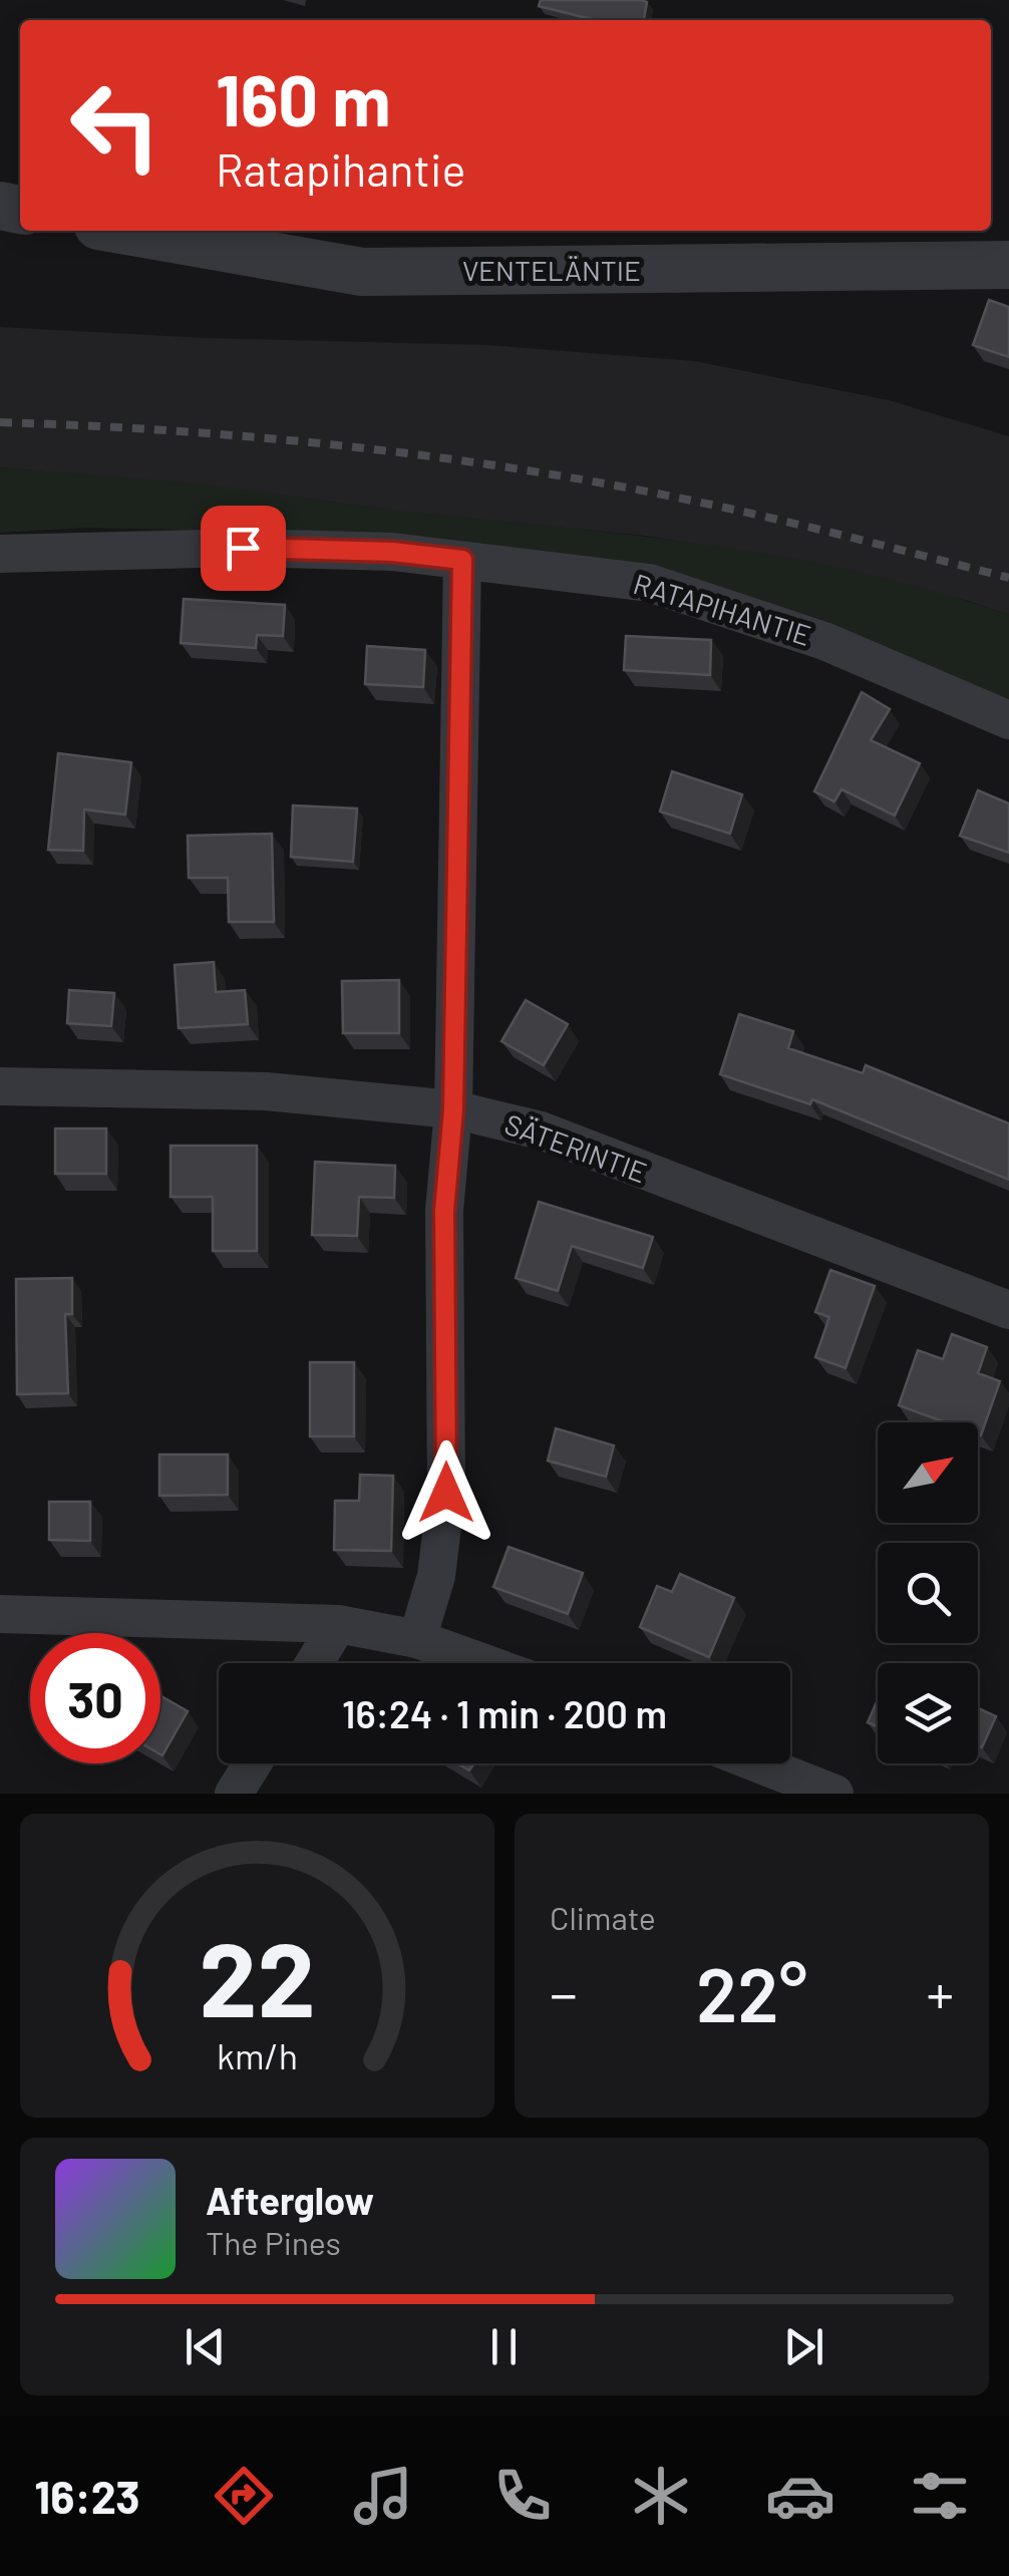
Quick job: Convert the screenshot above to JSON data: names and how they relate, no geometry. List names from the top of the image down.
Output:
{
  "streets": {
    "street": ["VENTELÄNTIE", "RATAPIHANTIE", "SÄTERINTIE"]
  },
  "north": "top right",
  "page": {
    "turn": ["160 m", "Ratapihantie"],
    "limit": "30",
    "trip": "16:24 · 1 min · 200 m",
    "tile": "Climate",
    "heat": ["−", "22°", "+"],
    "song": ["Afterglow", "The Pines"],
    "tabs": "16:23",
    "gauge": ["22", "km/h"]
  }
}
